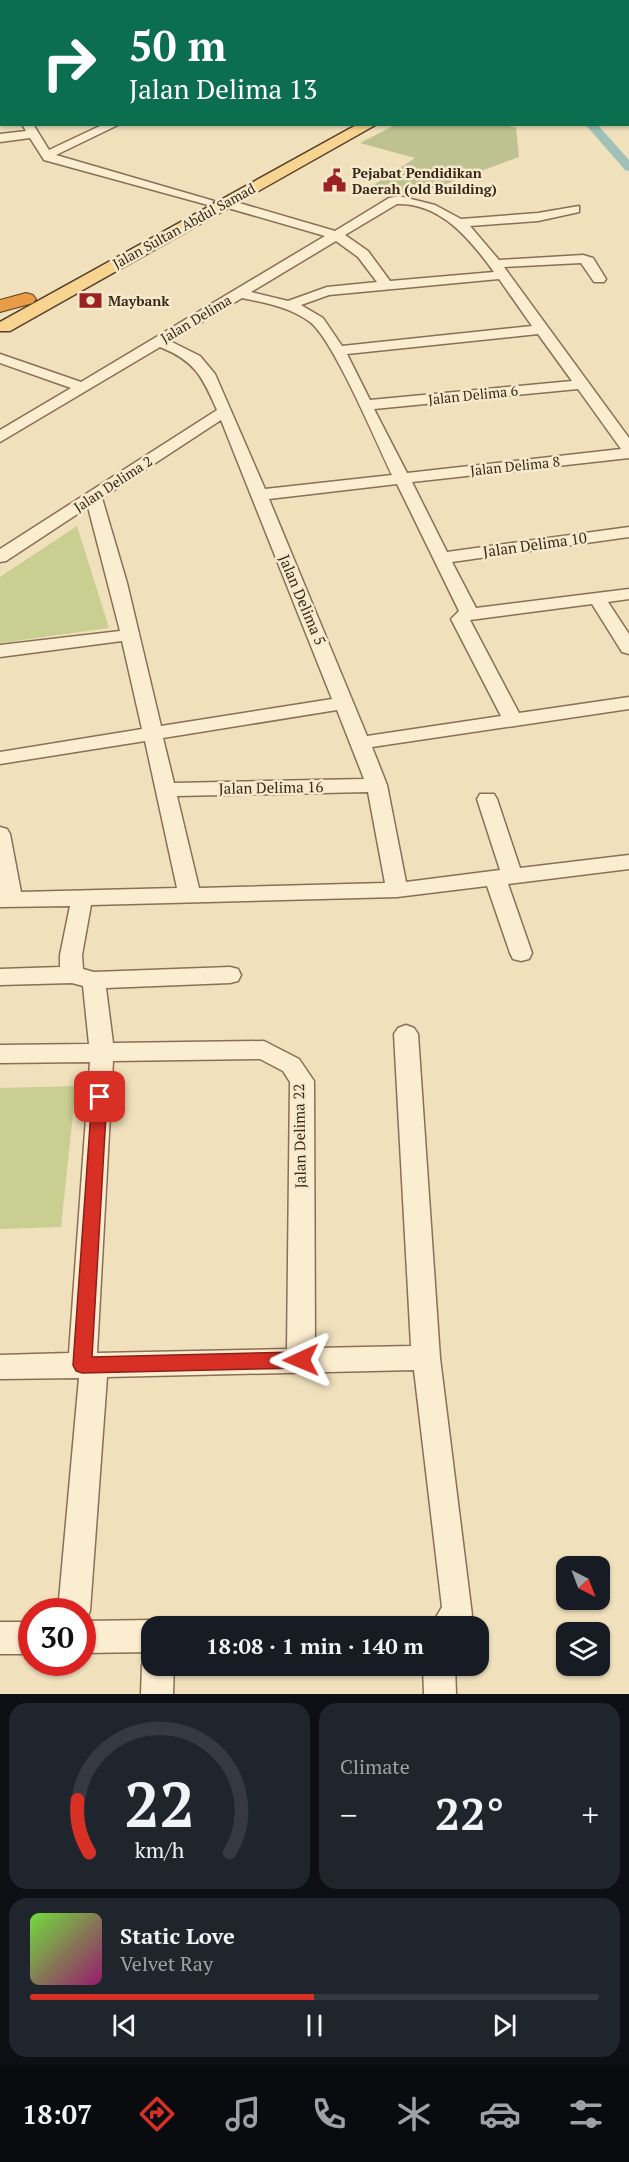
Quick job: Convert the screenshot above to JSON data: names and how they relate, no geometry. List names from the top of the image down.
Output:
{
  "streets": {
    "main road": ["Jalan Sultan Abdul Samad"],
    "street": [
      "Jalan Delima",
      "Jalan Delima 6",
      "Jalan Delima 8",
      "Jalan Delima 2",
      "Jalan Delima 10",
      "Jalan Delima 5",
      "Jalan Delima 16",
      "Jalan Delima 22"
    ]
  },
  "crossings": [
    ["Jalan Delima", "Jalan Delima 5"],
    ["Jalan Delima 8", "Jalan Delima 5"],
    ["Jalan Delima 2", "Jalan Delima 5"],
    ["Jalan Delima 5", "Jalan Delima 16"]
  ],
  "places": {
    "public building": ["Pejabat Pendidikan Daerah (old Building)"],
    "bank": ["Maybank"]
  },
  "north": "bottom right",
  "page": {
    "turn": ["50 m", "Jalan Delima 13"],
    "limit": "30",
    "trip": "18:08 · 1 min · 140 m",
    "tile": "Climate",
    "heat": ["−", "22°", "+"],
    "song": ["Static Love", "Velvet Ray"],
    "tabs": "18:07",
    "gauge": ["22", "km/h"]
  }
}
